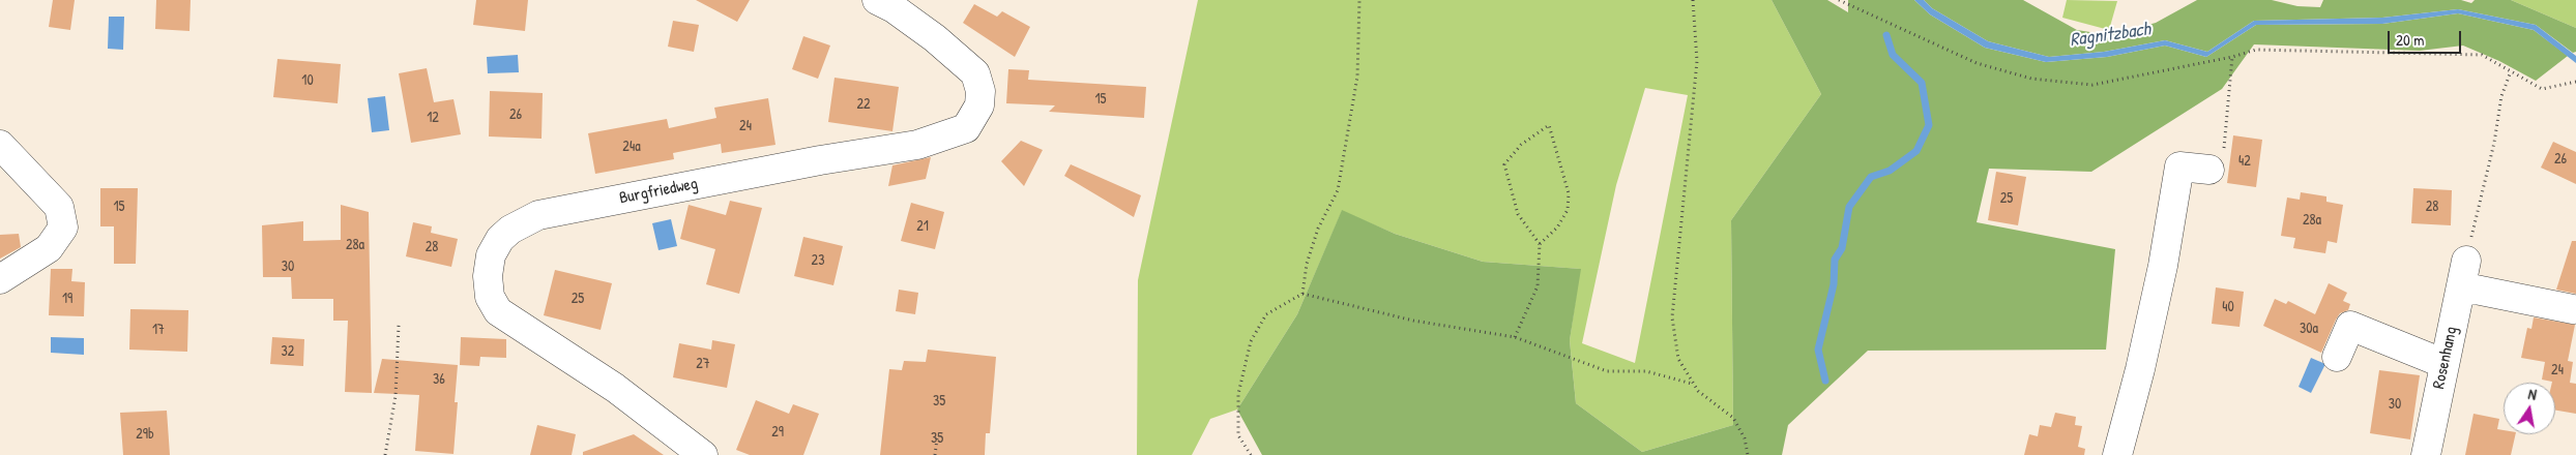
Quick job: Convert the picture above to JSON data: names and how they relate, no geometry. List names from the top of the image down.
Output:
{
  "streets": {
    "street": ["Burgfriedweg", "Rosenhang"]
  },
  "water": ["Ragnitzbach"],
  "house_numbers": [
    "10",
    "15",
    "22",
    "26",
    "12",
    "24",
    "24a",
    "26",
    "42",
    "25",
    "15",
    "28",
    "28a",
    "21",
    "28a",
    "28",
    "23",
    "30",
    "19",
    "25",
    "40",
    "30a",
    "17",
    "32",
    "27",
    "24",
    "36",
    "35",
    "30",
    "29",
    "29b",
    "35"
  ],
  "scale_bar": "20 m",
  "north": "top"
}
